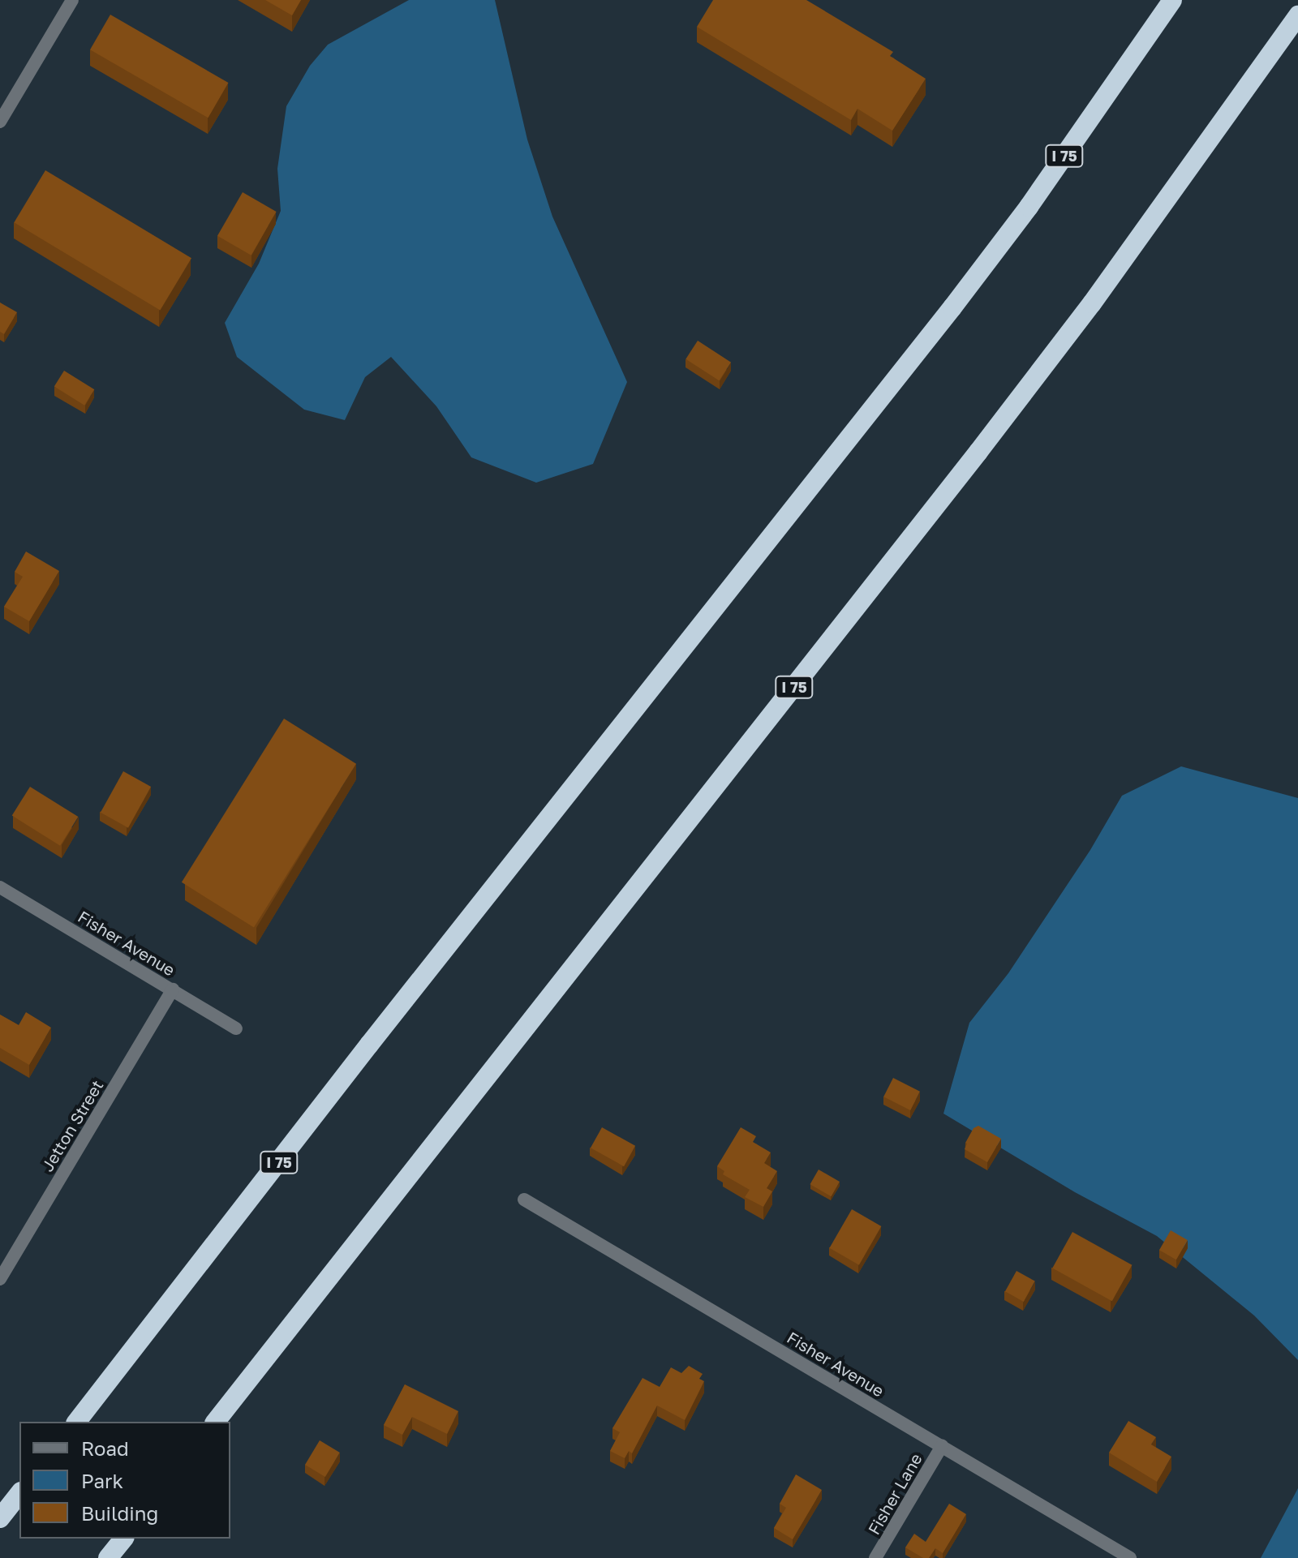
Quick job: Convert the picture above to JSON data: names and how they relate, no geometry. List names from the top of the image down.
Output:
{
  "streets": {
    "highway": ["I 75"],
    "street": ["Fisher Avenue", "Jetton Street", "Fisher Lane"]
  },
  "crossings": [
    ["Fisher Avenue", "Jetton Street"],
    ["Fisher Avenue", "Fisher Lane"]
  ],
  "legend": ["Road", "Park", "Building"]
}
